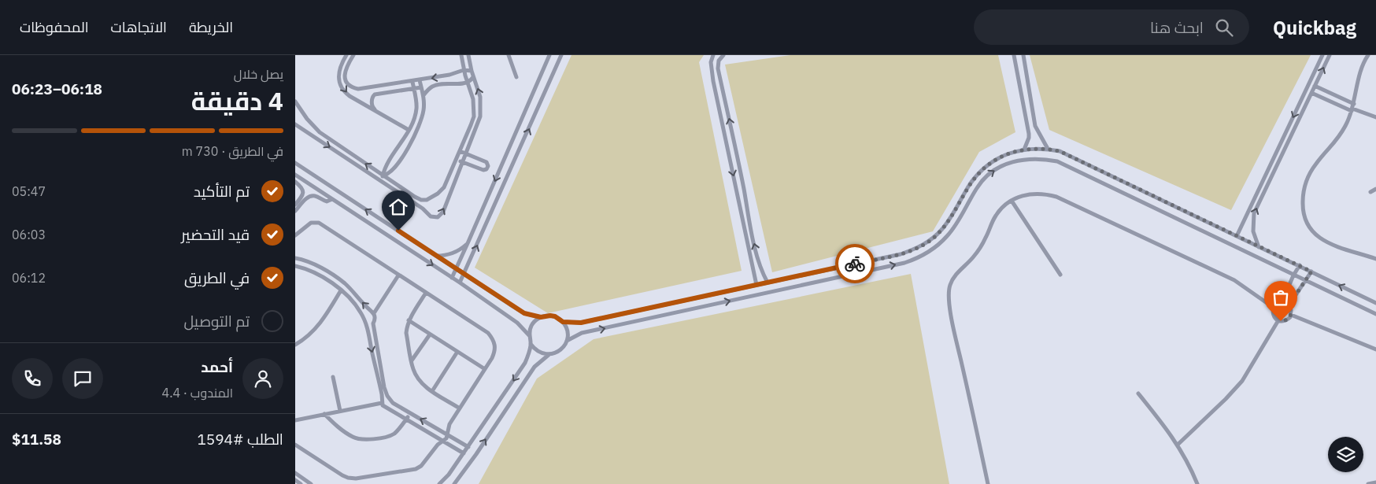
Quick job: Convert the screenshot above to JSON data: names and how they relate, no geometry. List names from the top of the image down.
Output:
{
  "page": {
    "header": "Quickbag",
    "search": "ابحث هنا",
    "nav": ["الخريطة", "الاتجاهات", "المحفوظات"],
    "heading": ["4 دقيقة", "يصل خلال", "06:18–06:23"],
    "panel": [
      "أحمد",
      "المندوب · 4.4",
      "الطلب #1594",
      "$11.58"
    ],
    "bar": "في الطريق · 730 m",
    "list": [
      ["تم التأكيد", "05:47"],
      ["قيد التحضير", "06:03"],
      ["في الطريق", "06:12"],
      "تم التوصيل"
    ]
  }
}
